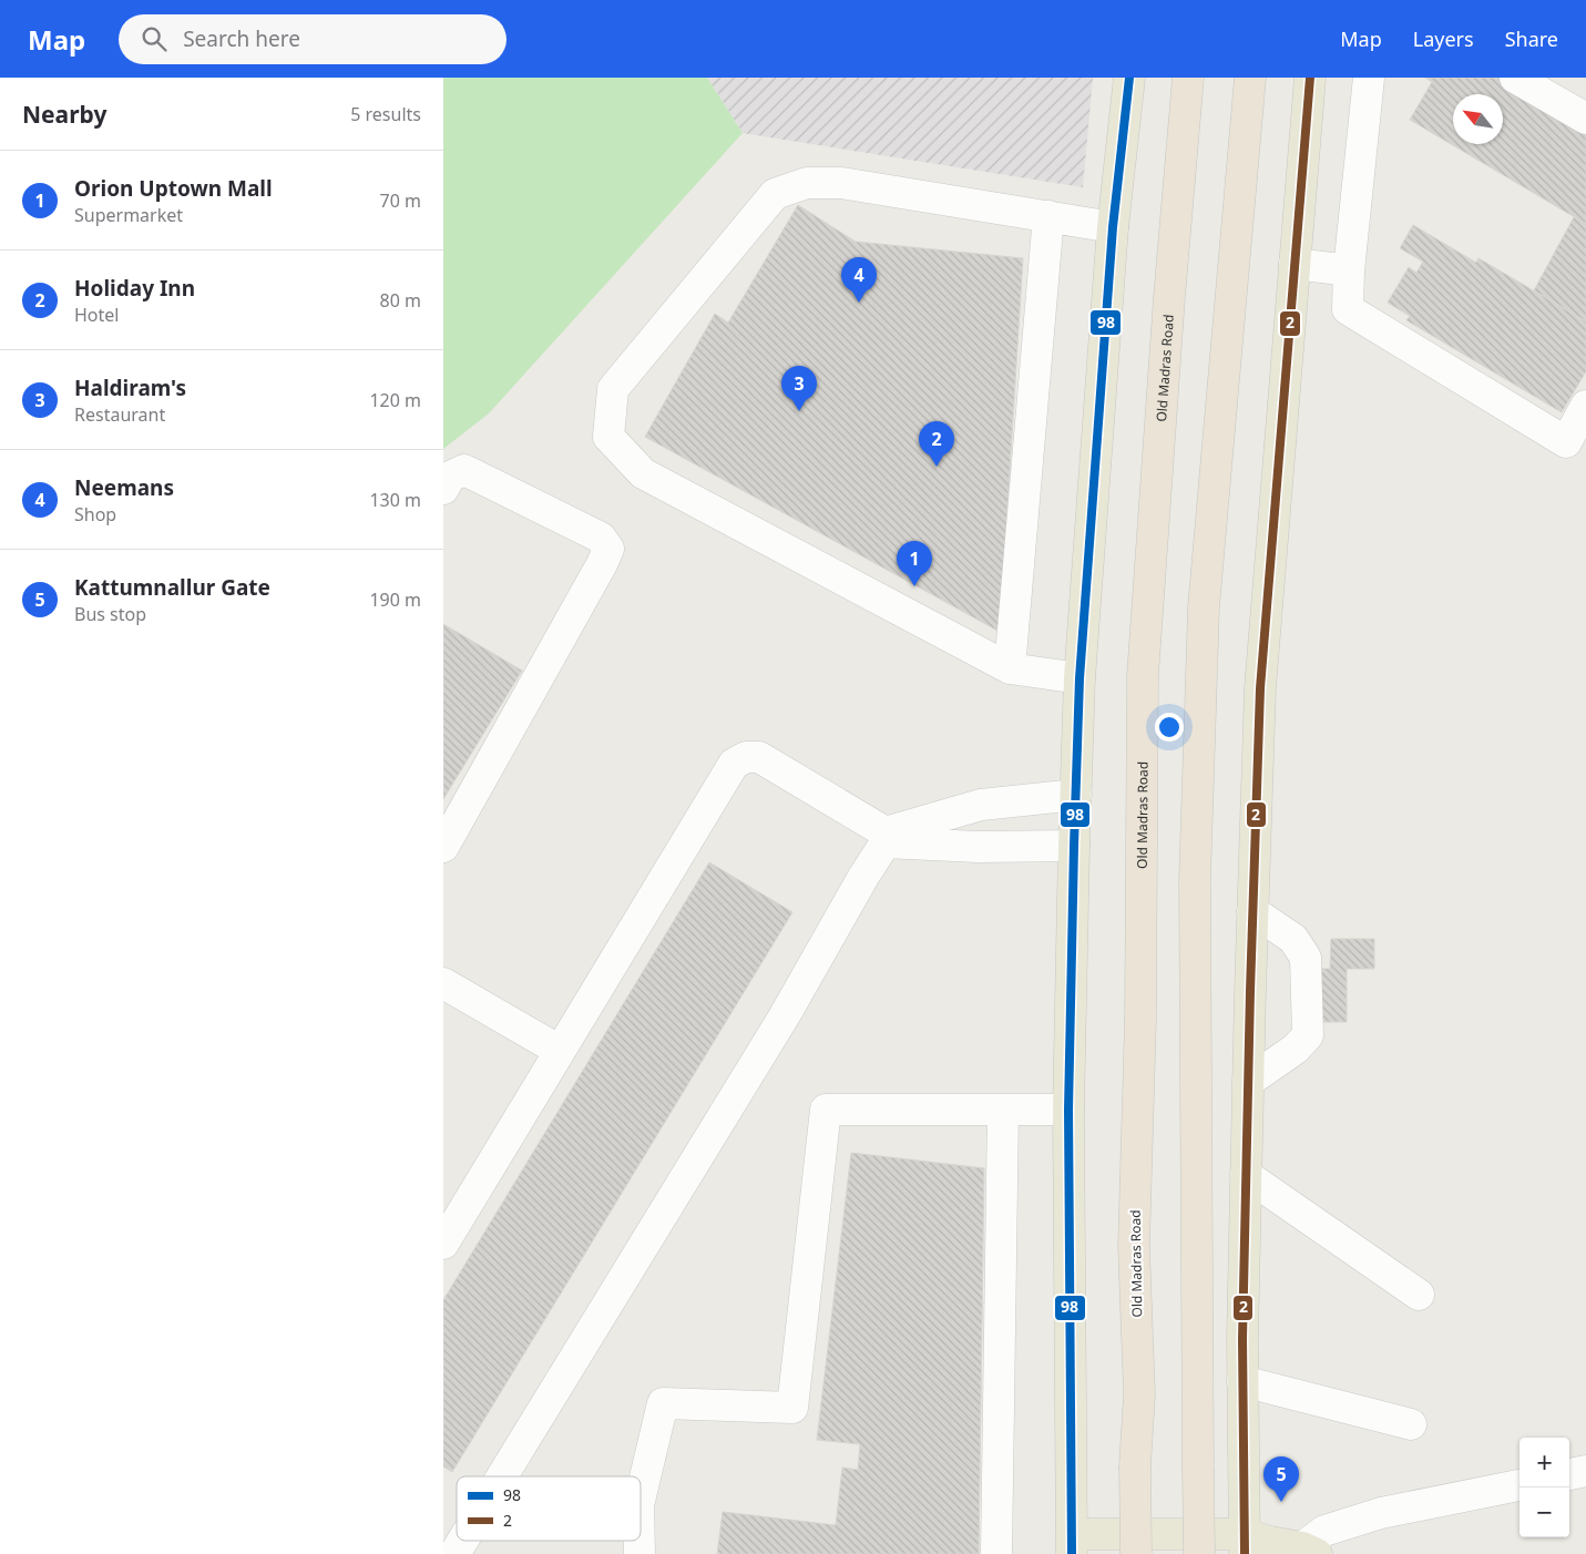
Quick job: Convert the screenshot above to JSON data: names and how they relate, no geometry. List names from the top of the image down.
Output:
{
  "streets": {
    "highway": ["Old Madras Road"]
  },
  "lines": ["transit line 98", "transit line 2"],
  "legend": ["98", "2"],
  "north": "top left",
  "page": {
    "header": "Map",
    "search": "Search here",
    "nav": ["Map", "Layers", "Share"],
    "heading": ["Nearby", "5 results"],
    "list": [
      {
        "mark": "1",
        "name": "Orion Uptown Mall",
        "note": "Supermarket",
        "value": "70 m"
      },
      {
        "mark": "2",
        "name": "Holiday Inn",
        "note": "Hotel",
        "value": "80 m"
      },
      {
        "mark": "3",
        "name": "Haldiram's",
        "note": "Restaurant",
        "value": "120 m"
      },
      {
        "mark": "4",
        "name": "Neemans",
        "note": "Shop",
        "value": "130 m"
      },
      {
        "mark": "5",
        "name": "Kattumnallur Gate",
        "note": "Bus stop",
        "value": "190 m"
      }
    ],
    "pins": [
      "4",
      "3",
      "2",
      "1",
      "5"
    ],
    "map_buttons": ["+", "−"]
  }
}
